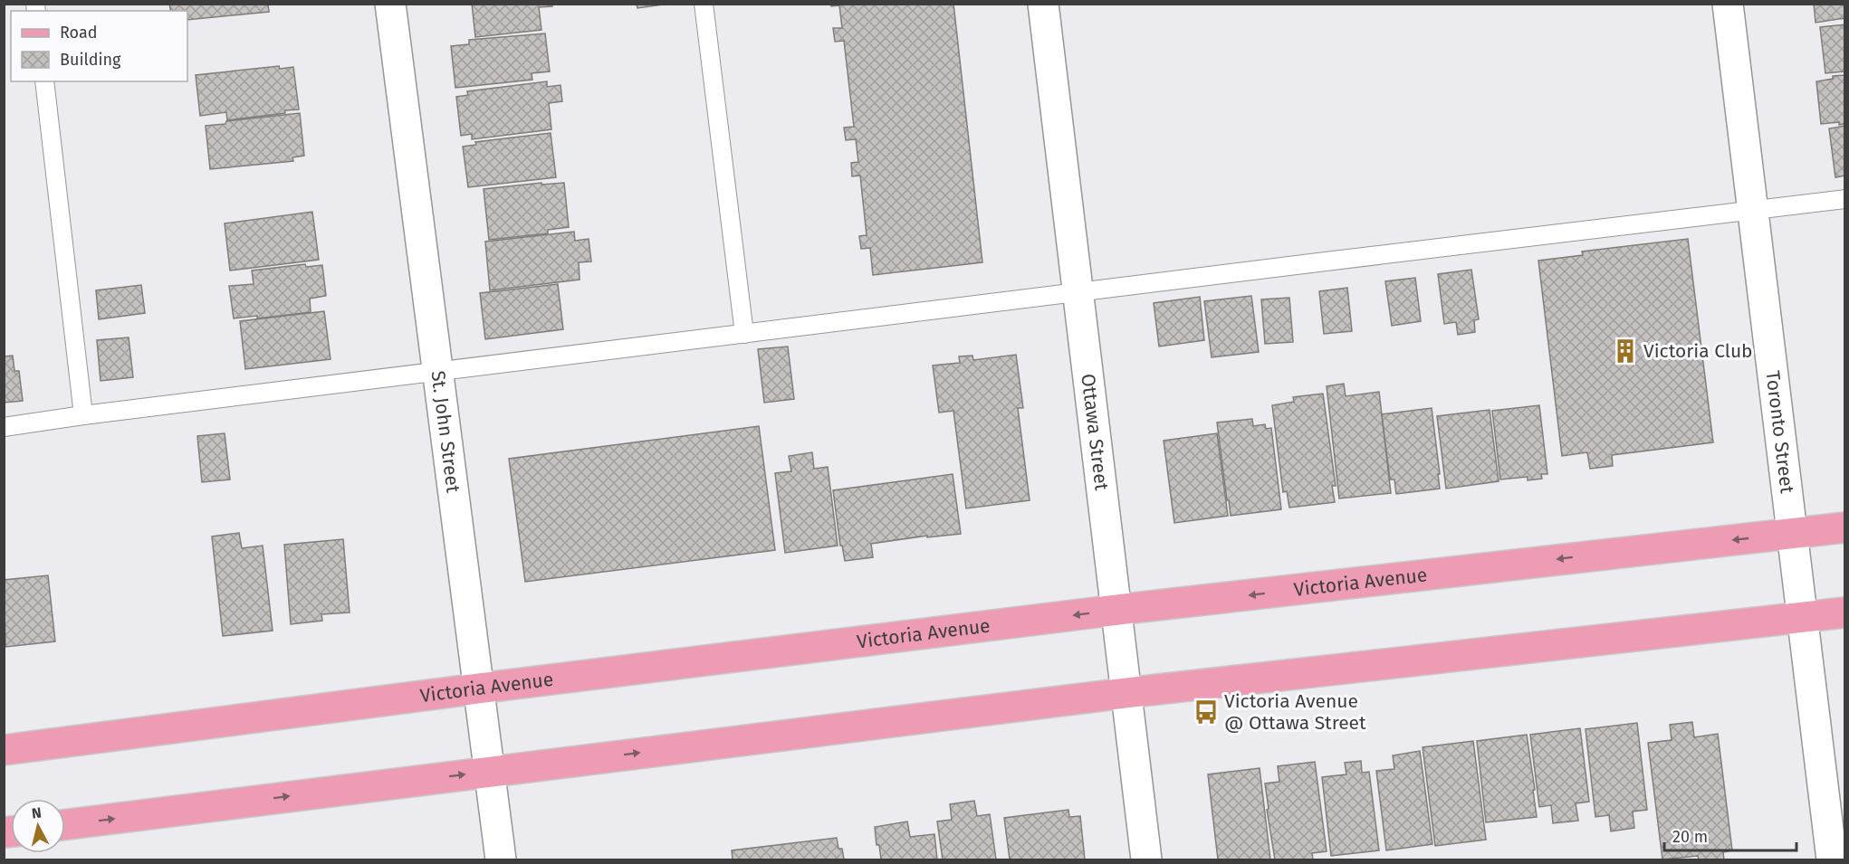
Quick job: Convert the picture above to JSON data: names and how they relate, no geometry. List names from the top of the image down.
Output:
{
  "streets": {
    "main road": ["Victoria Avenue"],
    "street": ["Ottawa Street", "Toronto Street", "St. John Street"]
  },
  "crossings": [
    ["Ottawa Street", "Victoria Avenue"],
    ["Toronto Street", "Victoria Avenue"],
    ["St. John Street", "Victoria Avenue"]
  ],
  "places": {
    "building": ["Victoria Club"],
    "bus stop": ["Victoria Avenue @ Ottawa Street"]
  },
  "legend": ["Road", "Building"],
  "scale_bar": "20 m",
  "north": "top"
}
